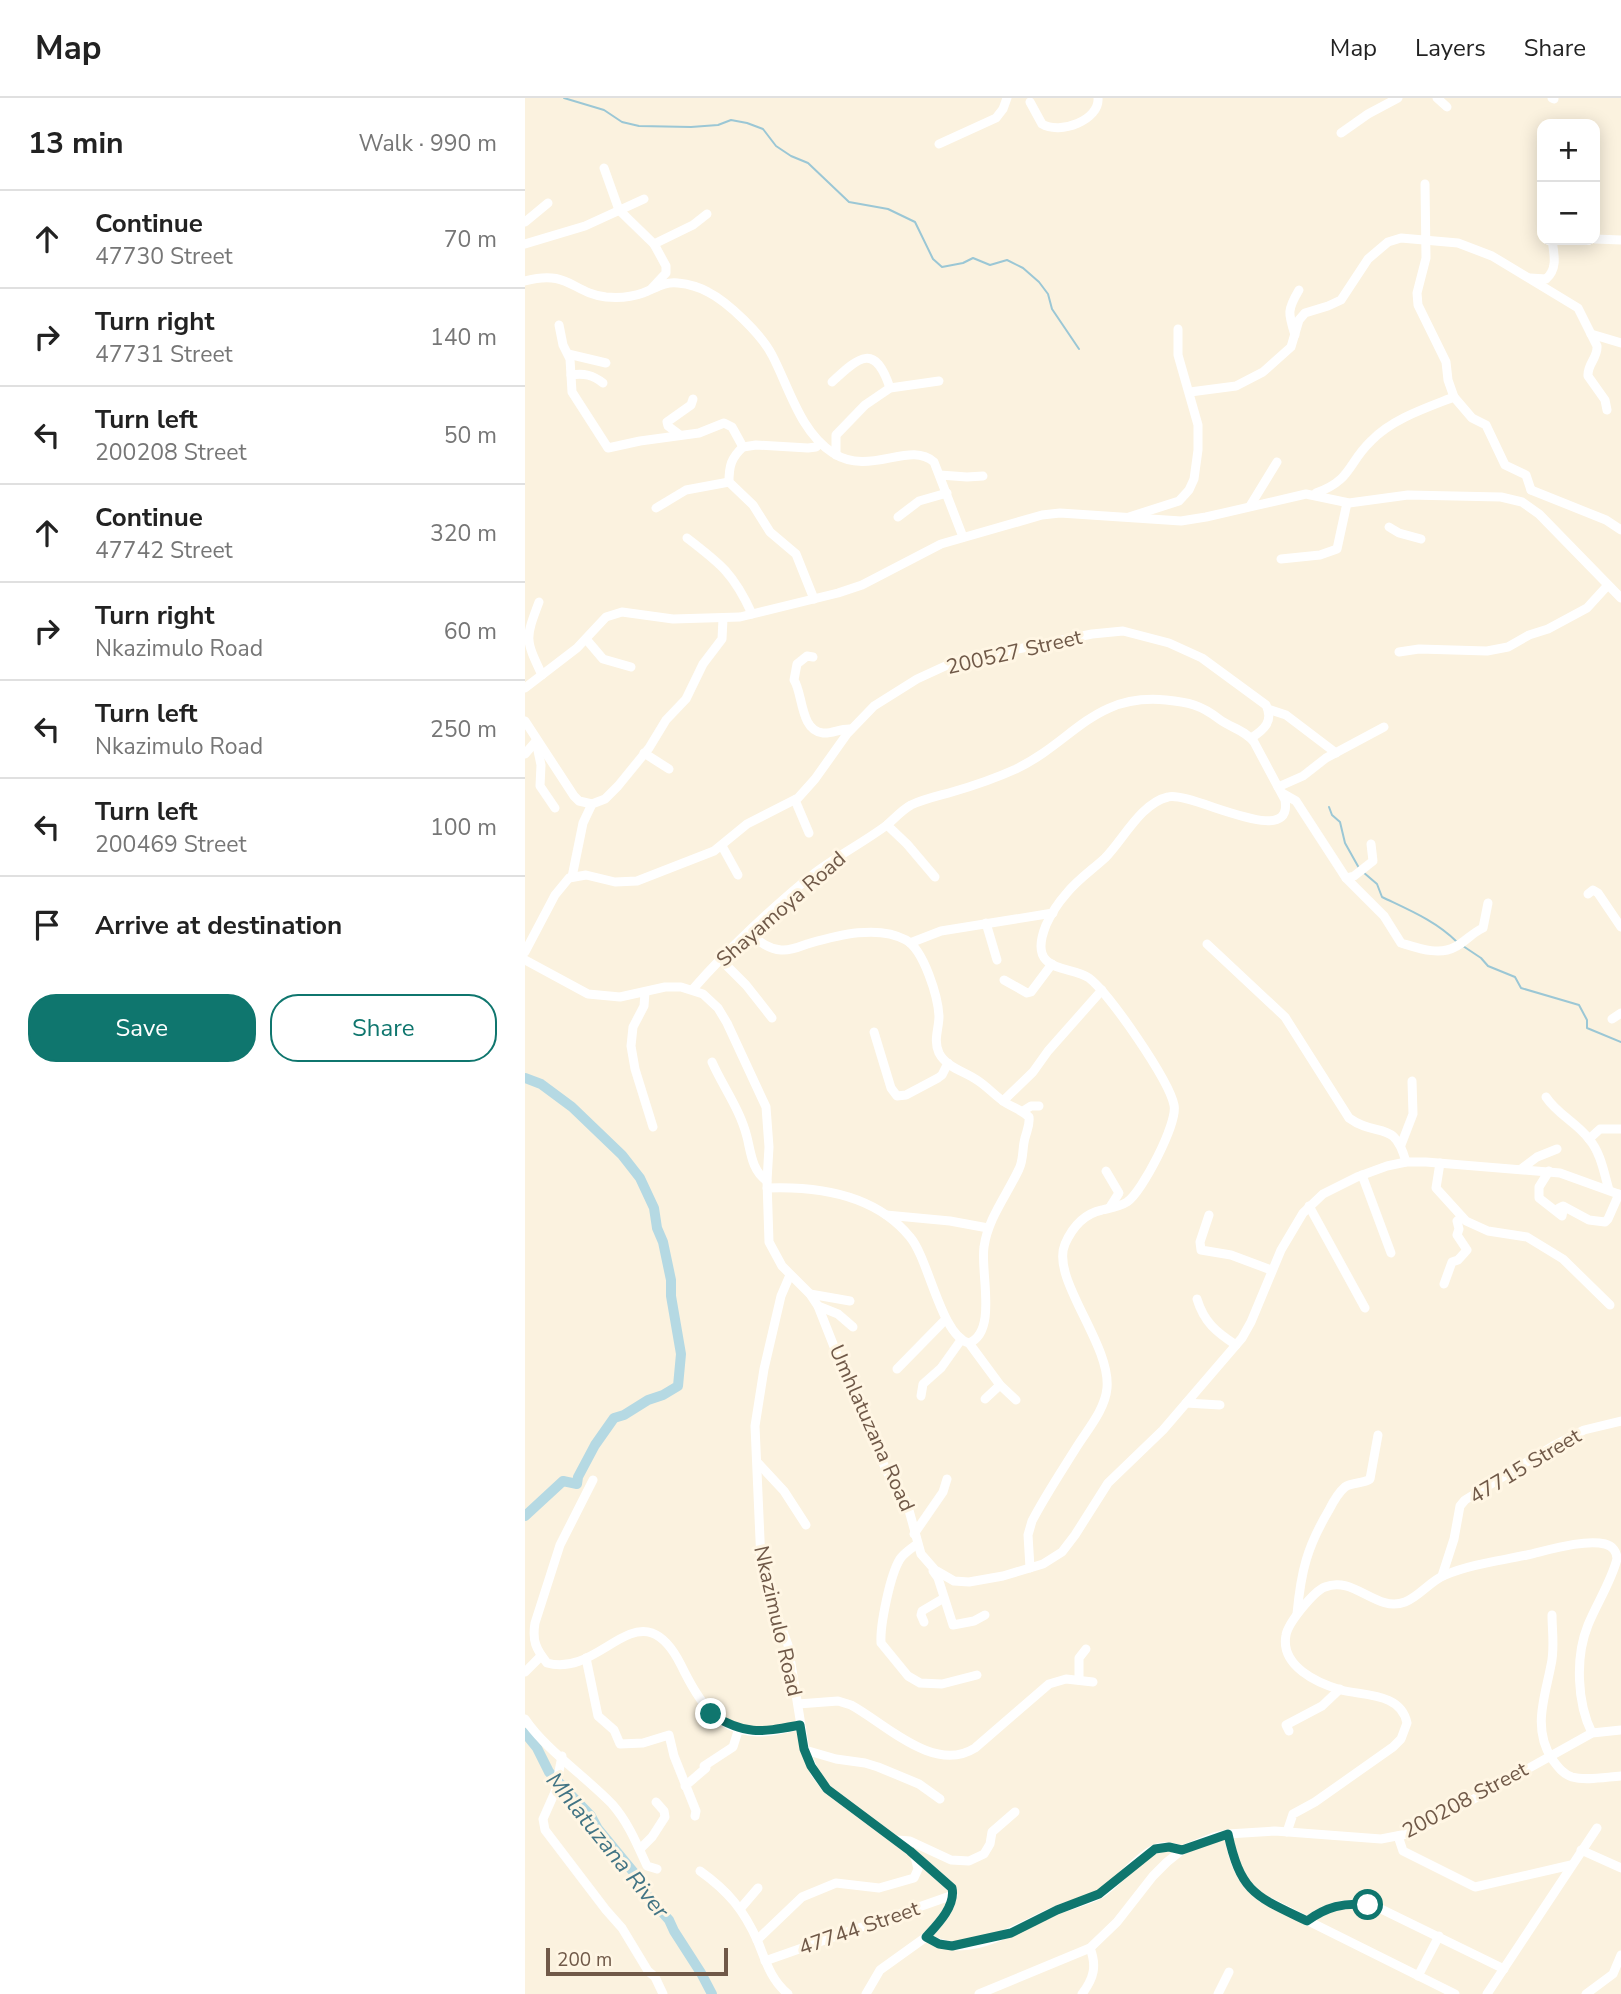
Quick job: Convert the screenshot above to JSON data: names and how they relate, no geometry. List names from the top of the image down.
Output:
{
  "streets": {
    "street": [
      "200527 Street",
      "Shayamoya Road",
      "Umhlatuzana Road",
      "47715 Street",
      "Nkazimulo Road",
      "200208 Street",
      "47744 Street"
    ]
  },
  "crossings": [
    ["Shayamoya Road", "Umhlatuzana Road"],
    ["Umhlatuzana Road", "Nkazimulo Road"],
    ["Nkazimulo Road", "47744 Street"]
  ],
  "water": ["Mhlatuzana River"],
  "scale_bar": "200 m",
  "page": {
    "header": "Map",
    "nav": ["Map", "Layers", "Share"],
    "heading": ["13 min", "Walk · 990 m"],
    "map_buttons": ["+", "−"],
    "list": [
      ["Continue", "47730 Street", "70 m"],
      ["Turn right", "47731 Street", "140 m"],
      ["Turn left", "200208 Street", "50 m"],
      ["Continue", "47742 Street", "320 m"],
      ["Turn right", "Nkazimulo Road", "60 m"],
      ["Turn left", "Nkazimulo Road", "250 m"],
      ["Turn left", "200469 Street", "100 m"],
      "Arrive at destination"
    ],
    "buttons": ["Save", "Share"],
    "scale": "200 m"
  }
}
